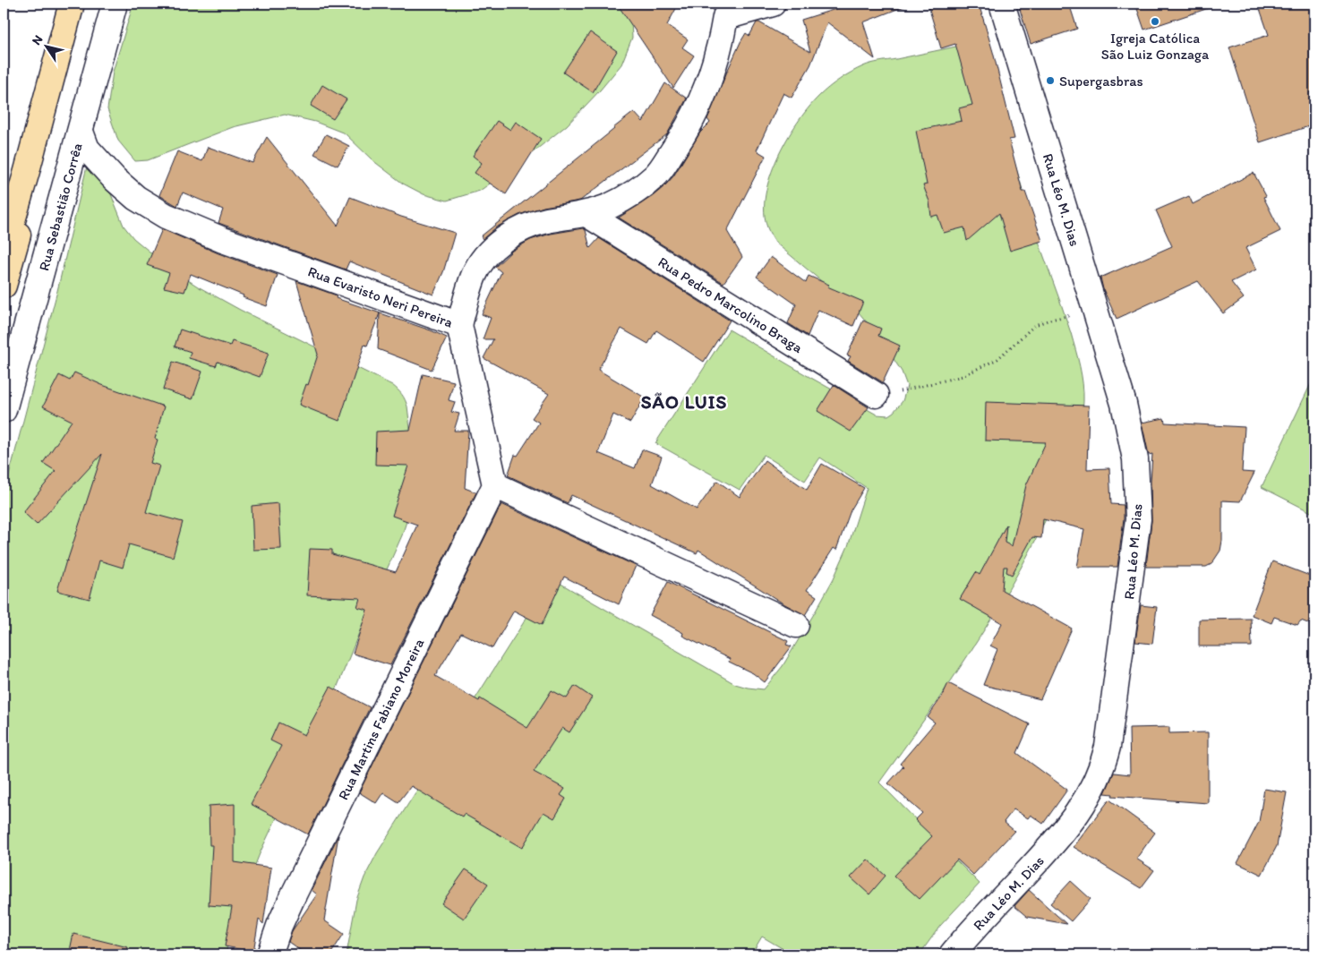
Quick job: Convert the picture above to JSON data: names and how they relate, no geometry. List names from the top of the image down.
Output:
{
  "streets": {
    "street": [
      "Rua Léo M. Dias",
      "Rua Sebastião Corrêa",
      "Rua Evaristo Neri Pereira",
      "Rua Pedro Marcolino Braga",
      "Rua Martins Fabiano Moreira"
    ]
  },
  "crossings": [
    ["Rua Sebastião Corrêa", "Rua Evaristo Neri Pereira"],
    ["Rua Evaristo Neri Pereira", "Rua Pedro Marcolino Braga"]
  ],
  "districts": ["SÃO LUIS"],
  "places": ["Igreja Católica São Luiz Gonzaga", "Supergasbras"],
  "north": "top left"
}
